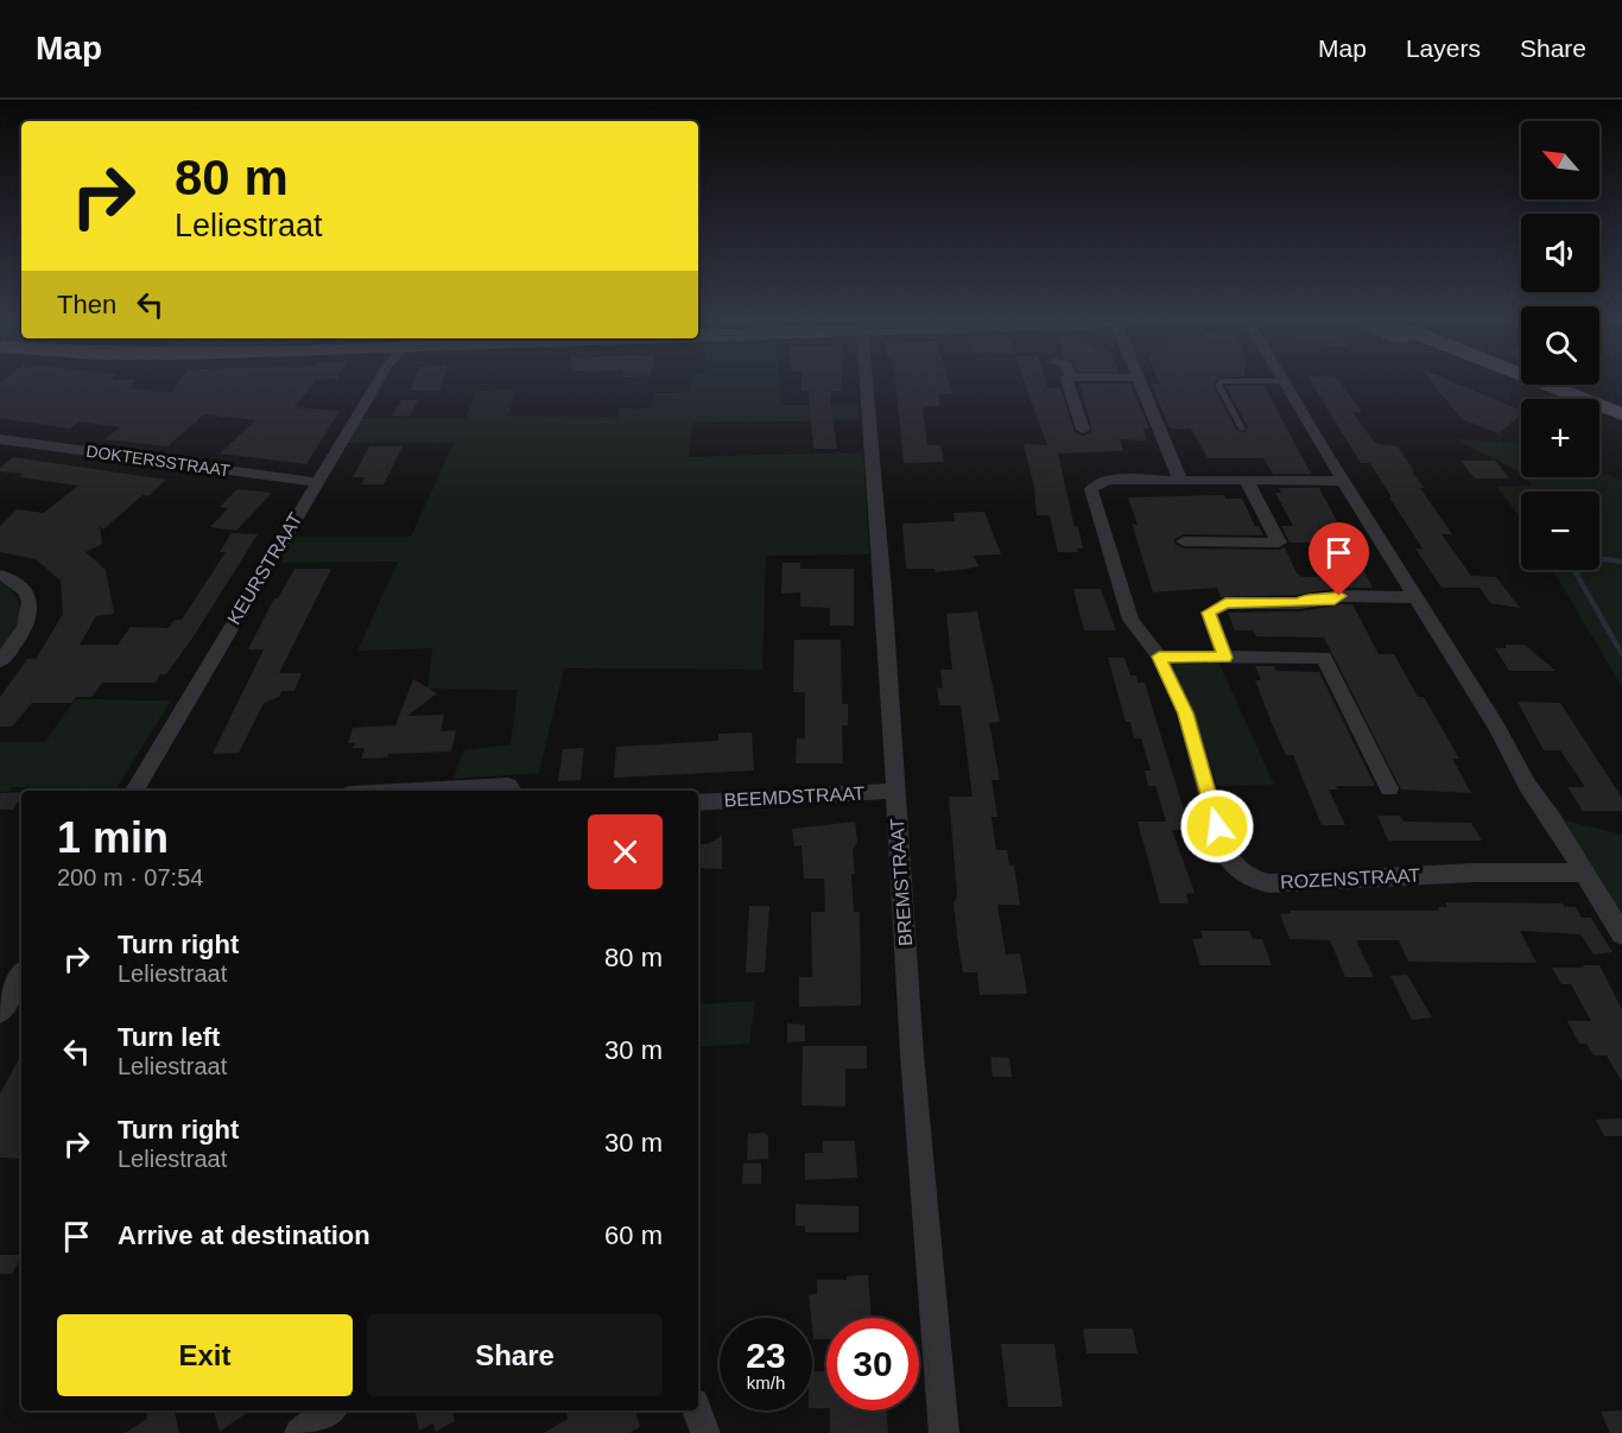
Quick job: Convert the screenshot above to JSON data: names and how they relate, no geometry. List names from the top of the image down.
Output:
{
  "streets": {
    "street": [
      "DOKTERSSTRAAT",
      "KEURSTRAAT",
      "BEEMDSTRAAT",
      "ROZENSTRAAT",
      "BREMSTRAAT"
    ]
  },
  "crossings": [
    ["DOKTERSSTRAAT", "KEURSTRAAT"],
    ["BEEMDSTRAAT", "BREMSTRAAT"]
  ],
  "north": "top left",
  "page": {
    "header": "Map",
    "nav": ["Map", "Layers", "Share"],
    "map_buttons": ["+", "−"],
    "turn": ["80 m", "Leliestraat"],
    "then": "Then",
    "heading": ["1 min", "200 m · 07:54"],
    "list": [
      {
        "name": "Turn right",
        "note": "Leliestraat",
        "value": "80 m"
      },
      {
        "name": "Turn left",
        "note": "Leliestraat",
        "value": "30 m"
      },
      {
        "name": "Turn right",
        "note": "Leliestraat",
        "value": "30 m"
      },
      {
        "name": "Arrive at destination",
        "value": "60 m"
      }
    ],
    "buttons": ["Exit", "Share"],
    "speed": "23 km/h",
    "limit": "30"
  }
}
